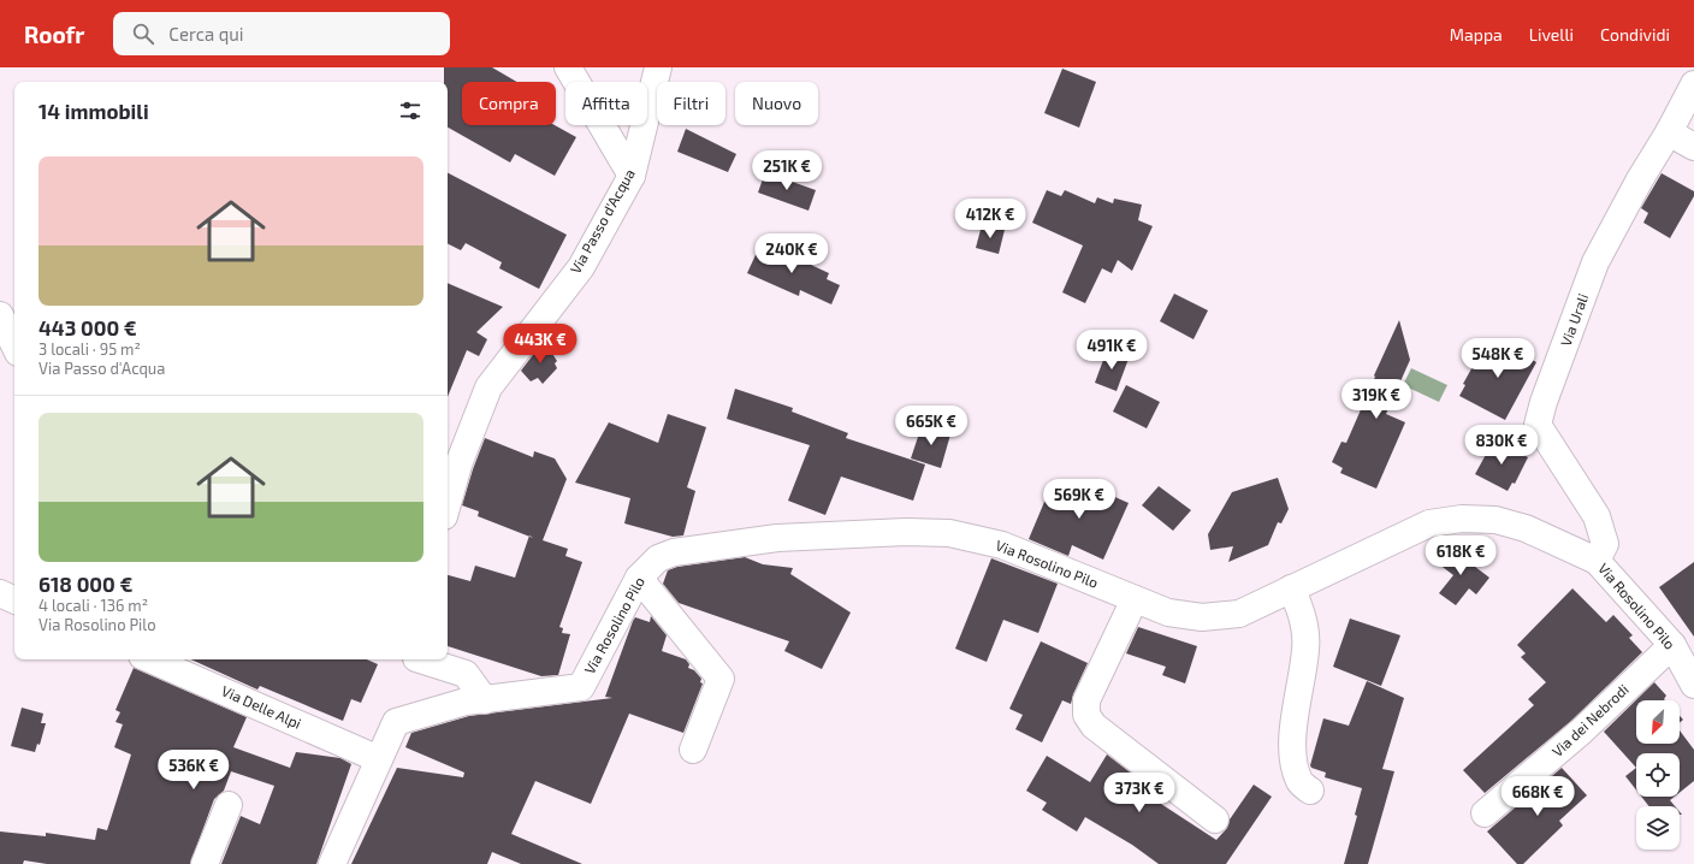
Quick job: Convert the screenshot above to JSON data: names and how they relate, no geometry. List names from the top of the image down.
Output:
{
  "streets": {
    "street": [
      "Via Passo d'Acqua",
      "Via Urali",
      "Via Rosolino Pilo",
      "Via Delle Alpi",
      "Via dei Nebrodi"
    ]
  },
  "crossings": [
    ["Via Urali", "Via Rosolino Pilo"],
    ["Via Rosolino Pilo", "Via Delle Alpi"],
    ["Via Rosolino Pilo", "Via dei Nebrodi"]
  ],
  "north": "bottom left",
  "page": {
    "header": "Roofr",
    "search": "Cerca qui",
    "nav": ["Mappa", "Livelli", "Condividi"],
    "chip": [
      "Compra",
      "Affitta",
      "Filtri",
      "Nuovo"
    ],
    "heading": "14 immobili",
    "list": [
      {
        "name": "443 000 €",
        "note": "3 locali · 95 m² · Via Passo d'Acqua"
      },
      {
        "name": "618 000 €",
        "note": "4 locali · 136 m² · Via Rosolino Pilo"
      }
    ],
    "price": [
      "251K €",
      "412K €",
      "240K €",
      "443K €",
      "491K €",
      "548K €",
      "319K €",
      "665K €",
      "830K €",
      "569K €",
      "618K €",
      "536K €",
      "373K €",
      "668K €"
    ]
  }
}
